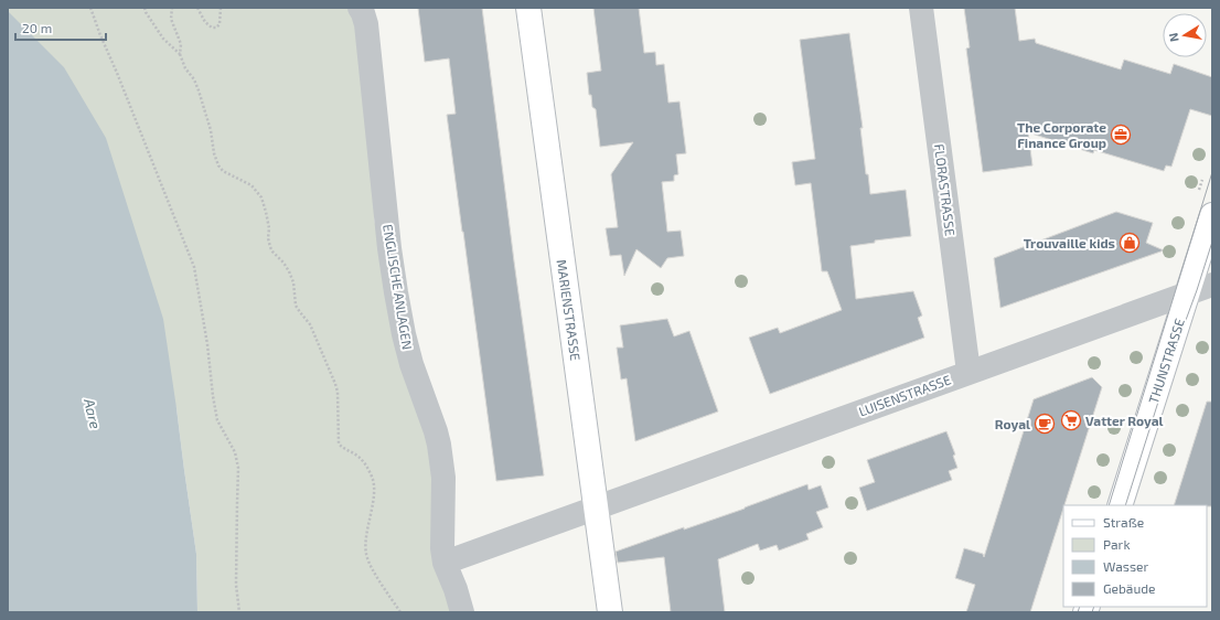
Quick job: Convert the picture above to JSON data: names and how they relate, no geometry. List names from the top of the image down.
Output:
{
  "streets": {
    "street": [
      "FLORASTRASSE",
      "ENGLISCHE ANLAGEN",
      "MARIENSTRASSE",
      "THUNSTRASSE",
      "LUISENSTRASSE"
    ]
  },
  "crossings": [
    ["FLORASTRASSE", "LUISENSTRASSE"],
    ["MARIENSTRASSE", "LUISENSTRASSE"],
    ["THUNSTRASSE", "LUISENSTRASSE"]
  ],
  "water": ["Aare"],
  "places": {
    "office": ["The Corporate Finance Group"],
    "shop": ["Trouvaille kids"],
    "supermarket": ["Vatter Royal"],
    "cafe": ["Royal"]
  },
  "legend": [
    "Straße",
    "Park",
    "Wasser",
    "Gebäude"
  ],
  "scale_bar": "20 m",
  "north": "left"
}
